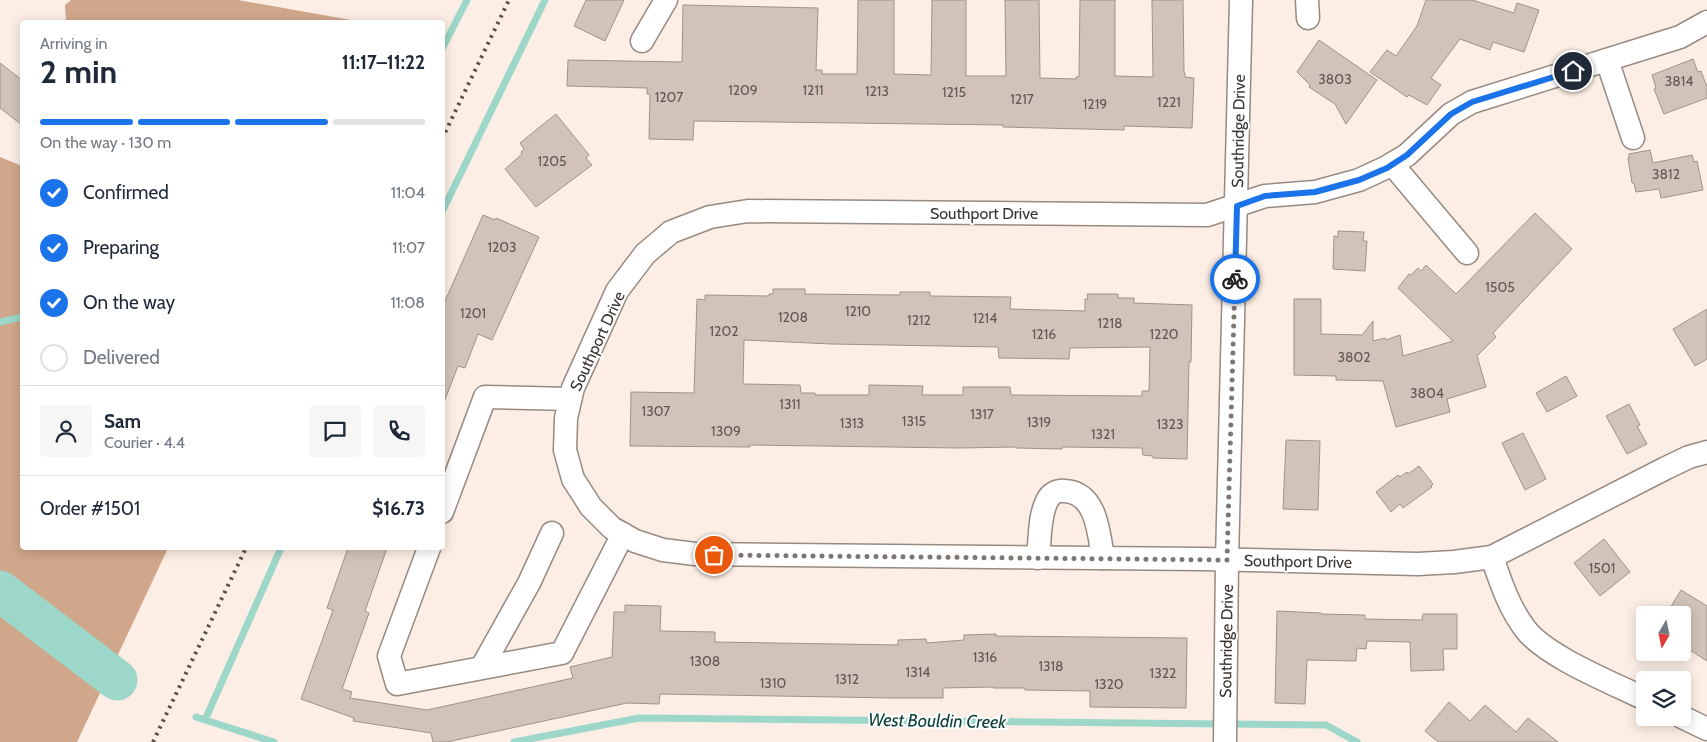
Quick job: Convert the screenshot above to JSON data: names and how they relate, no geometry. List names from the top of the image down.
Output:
{
  "streets": {
    "street": ["Southridge Drive", "Southport Drive"]
  },
  "crossings": [
    ["Southridge Drive", "Southport Drive"]
  ],
  "water": ["West Bouldin Creek"],
  "house_numbers": [
    "3803",
    "3814",
    "1209",
    "1211",
    "1213",
    "1215",
    "1207",
    "1217",
    "1221",
    "1219",
    "1205",
    "3812",
    "1203",
    "1505",
    "1210",
    "1201",
    "1208",
    "1214",
    "1212",
    "1218",
    "1202",
    "1216",
    "1220",
    "3802",
    "3804",
    "1311",
    "1307",
    "1317",
    "1315",
    "1319",
    "1313",
    "1323",
    "1309",
    "1321",
    "1501",
    "1316",
    "1308",
    "1318",
    "1314",
    "1322",
    "1312",
    "1310",
    "1320"
  ],
  "north": "bottom",
  "page": {
    "heading": ["2 min", "Arriving in", "11:17–11:22"],
    "panel": [
      "Sam",
      "Courier · 4.4",
      "Order #1501",
      "$16.73"
    ],
    "bar": "On the way · 130 m",
    "list": [
      ["Confirmed", "11:04"],
      ["Preparing", "11:07"],
      ["On the way", "11:08"],
      "Delivered"
    ]
  }
}
